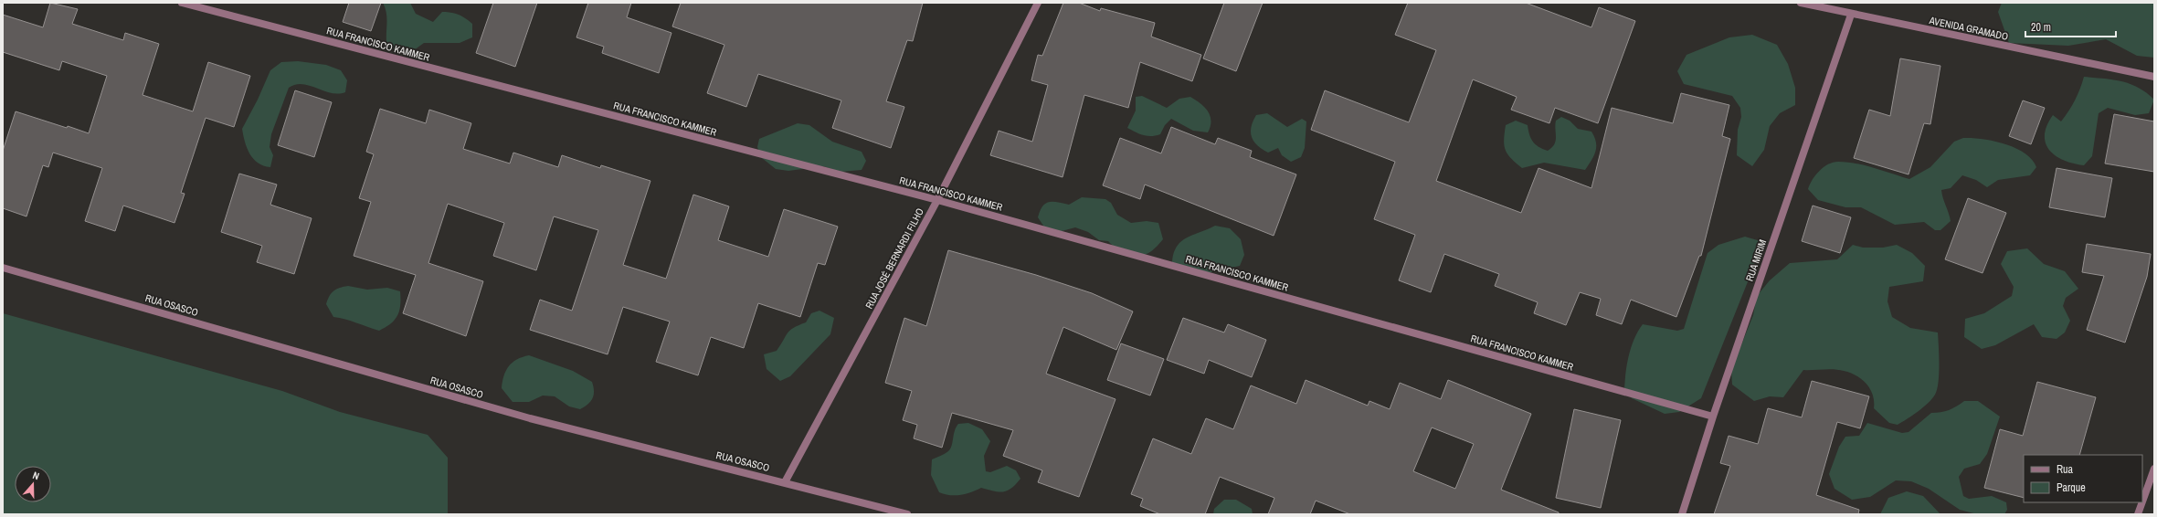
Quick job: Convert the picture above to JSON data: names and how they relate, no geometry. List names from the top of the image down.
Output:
{
  "streets": {
    "street": [
      "AVENIDA GRAMADO",
      "RUA FRANCISCO KAMMER",
      "RUA JOSÉ BERNARDI FILHO",
      "RUA MIRIM",
      "RUA OSASCO"
    ]
  },
  "crossings": [
    ["AVENIDA GRAMADO", "RUA MIRIM"],
    ["RUA FRANCISCO KAMMER", "RUA JOSÉ BERNARDI FILHO"],
    ["RUA FRANCISCO KAMMER", "RUA MIRIM"],
    ["RUA JOSÉ BERNARDI FILHO", "RUA OSASCO"]
  ],
  "legend": ["Rua", "Parque"],
  "scale_bar": "20 m",
  "north": "top"
}
